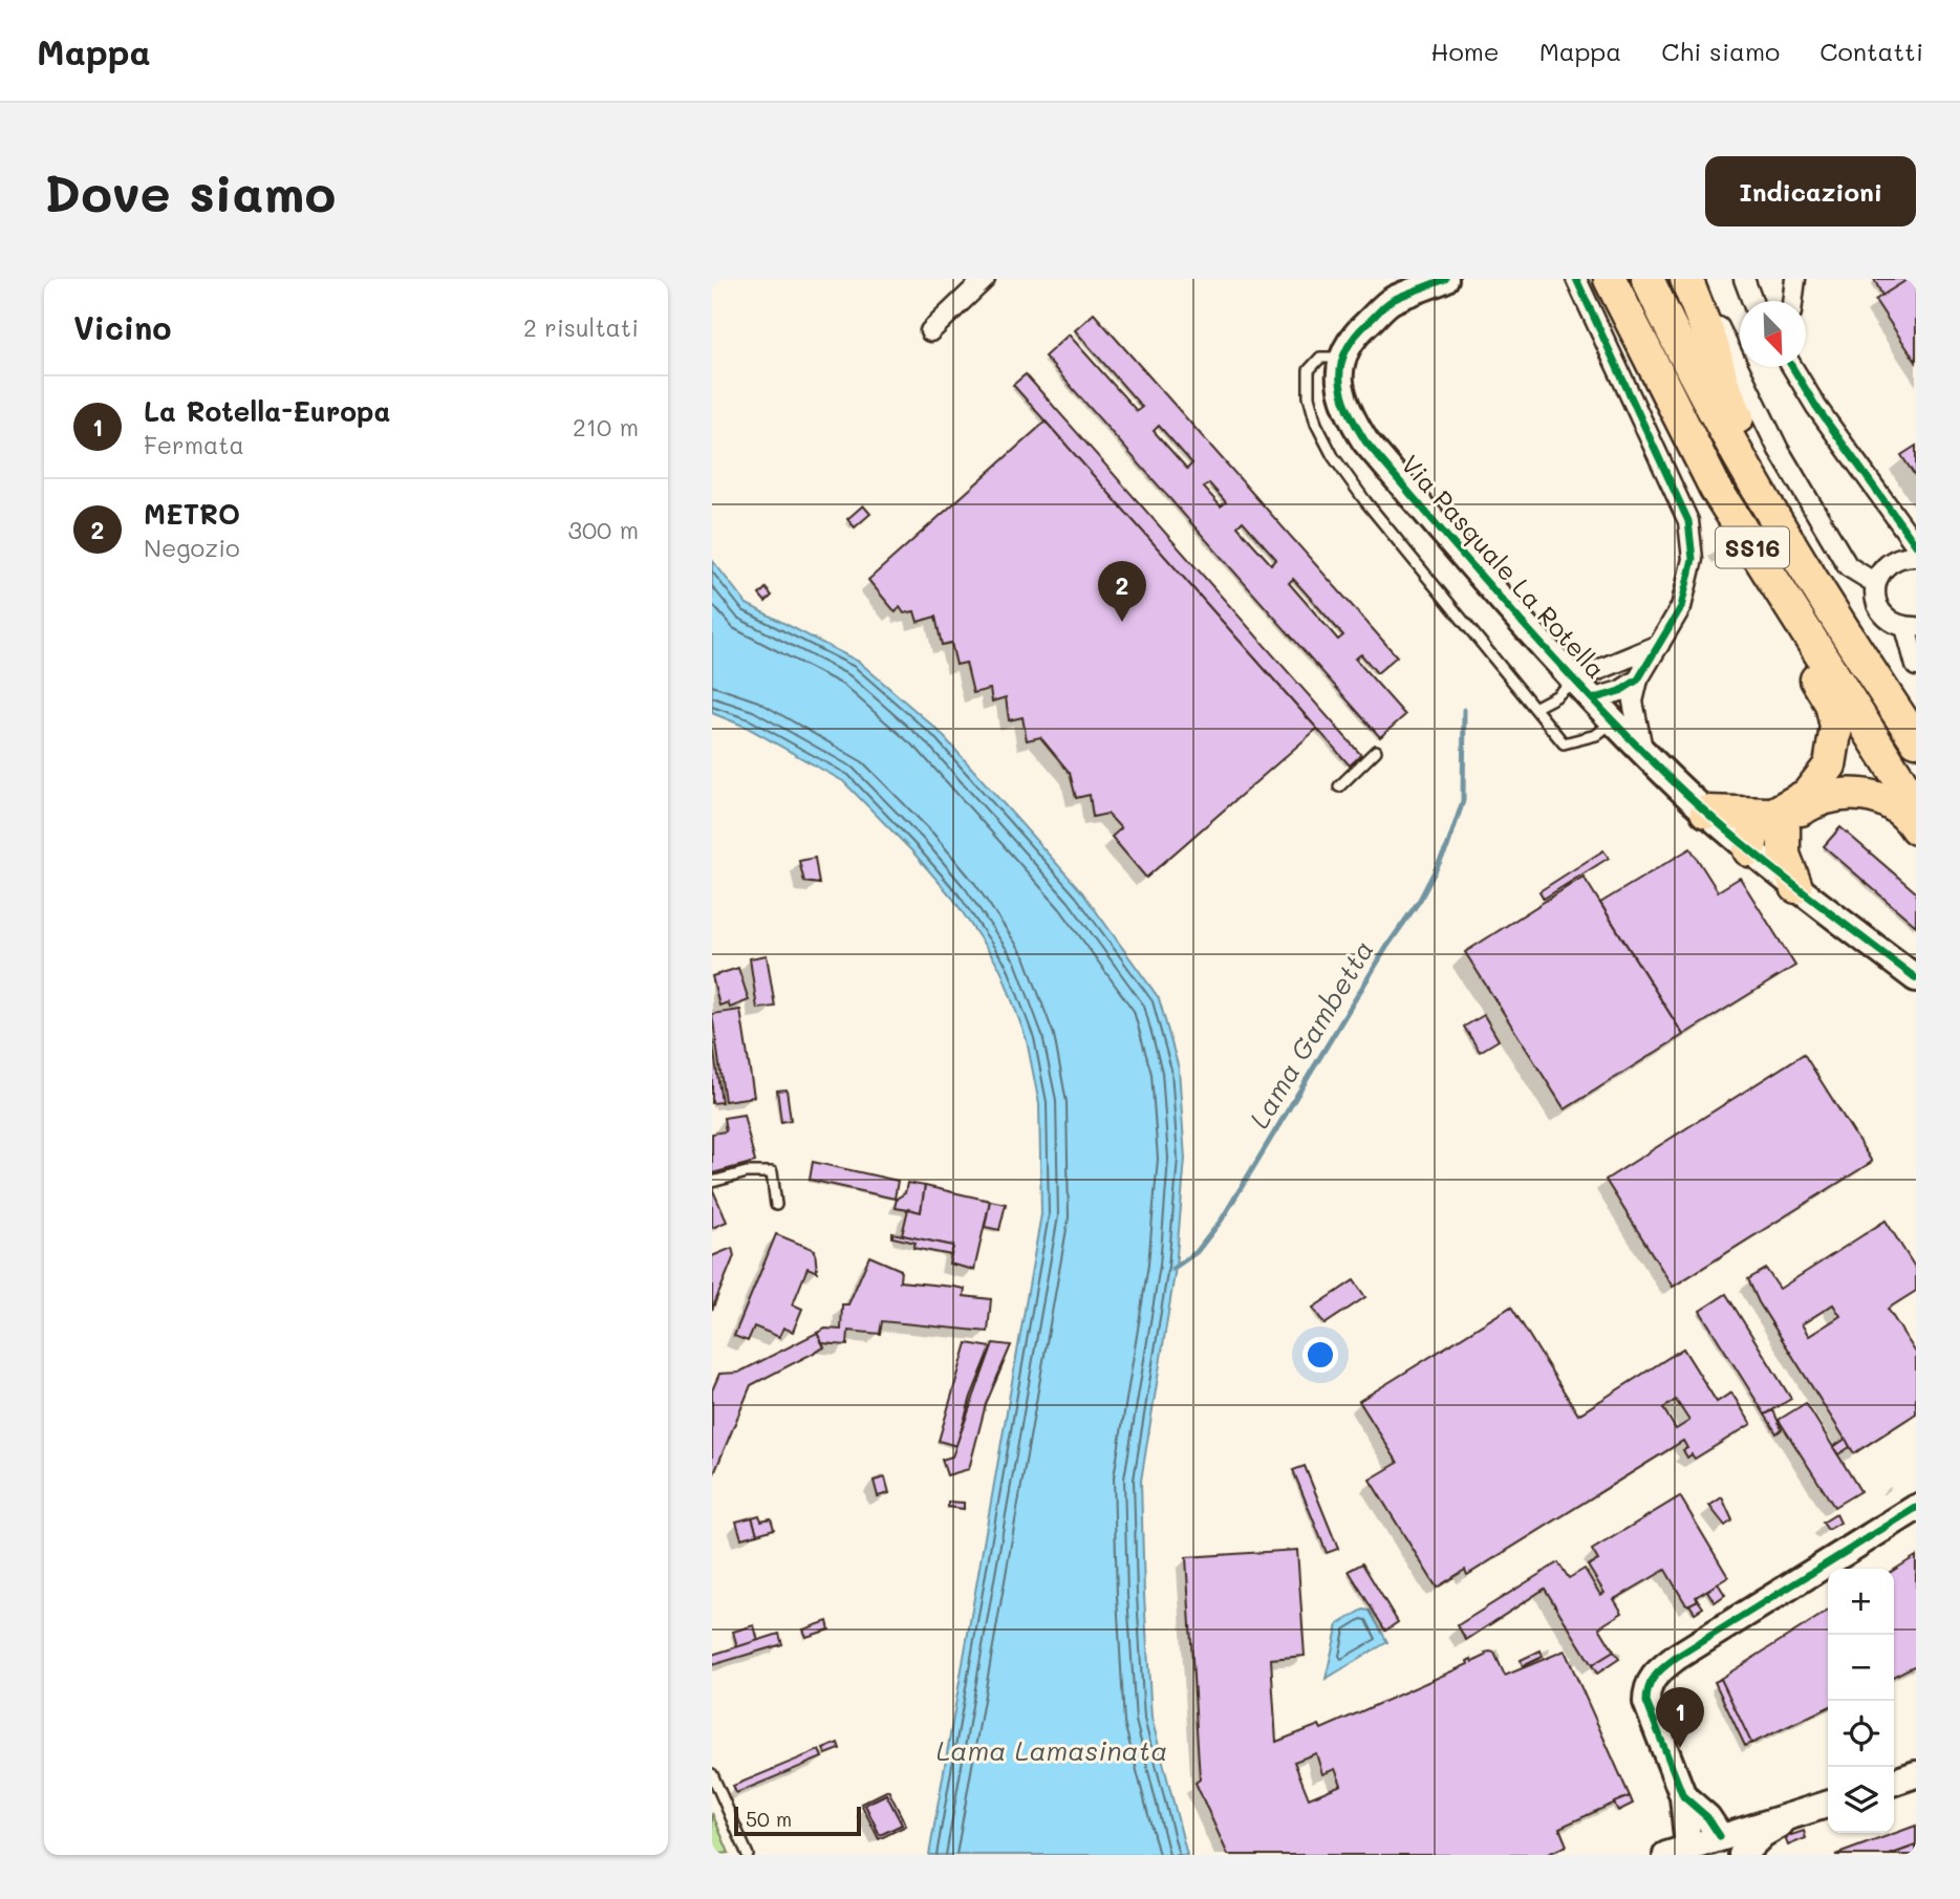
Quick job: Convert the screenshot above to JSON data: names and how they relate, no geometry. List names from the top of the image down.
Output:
{
  "streets": {
    "highway": ["SS16"],
    "street": ["Via Pasquale La Rotella"]
  },
  "water": ["Lama Gambetta", "Lama Lamasinata"],
  "scale_bar": "50 m",
  "north": "bottom right",
  "page": {
    "header": "Mappa",
    "nav": [
      "Home",
      "Mappa",
      "Chi siamo",
      "Contatti"
    ],
    "buttons": "Indicazioni",
    "title": "Dove siamo",
    "heading": ["Vicino", "2 risultati"],
    "list": [
      {
        "mark": "1",
        "name": "La Rotella-Europa",
        "note": "Fermata",
        "value": "210 m"
      },
      {
        "mark": "2",
        "name": "METRO",
        "note": "Negozio",
        "value": "300 m"
      }
    ],
    "pins": ["2", "1"],
    "map_buttons": ["+", "−"],
    "scale": "50 m"
  }
}
